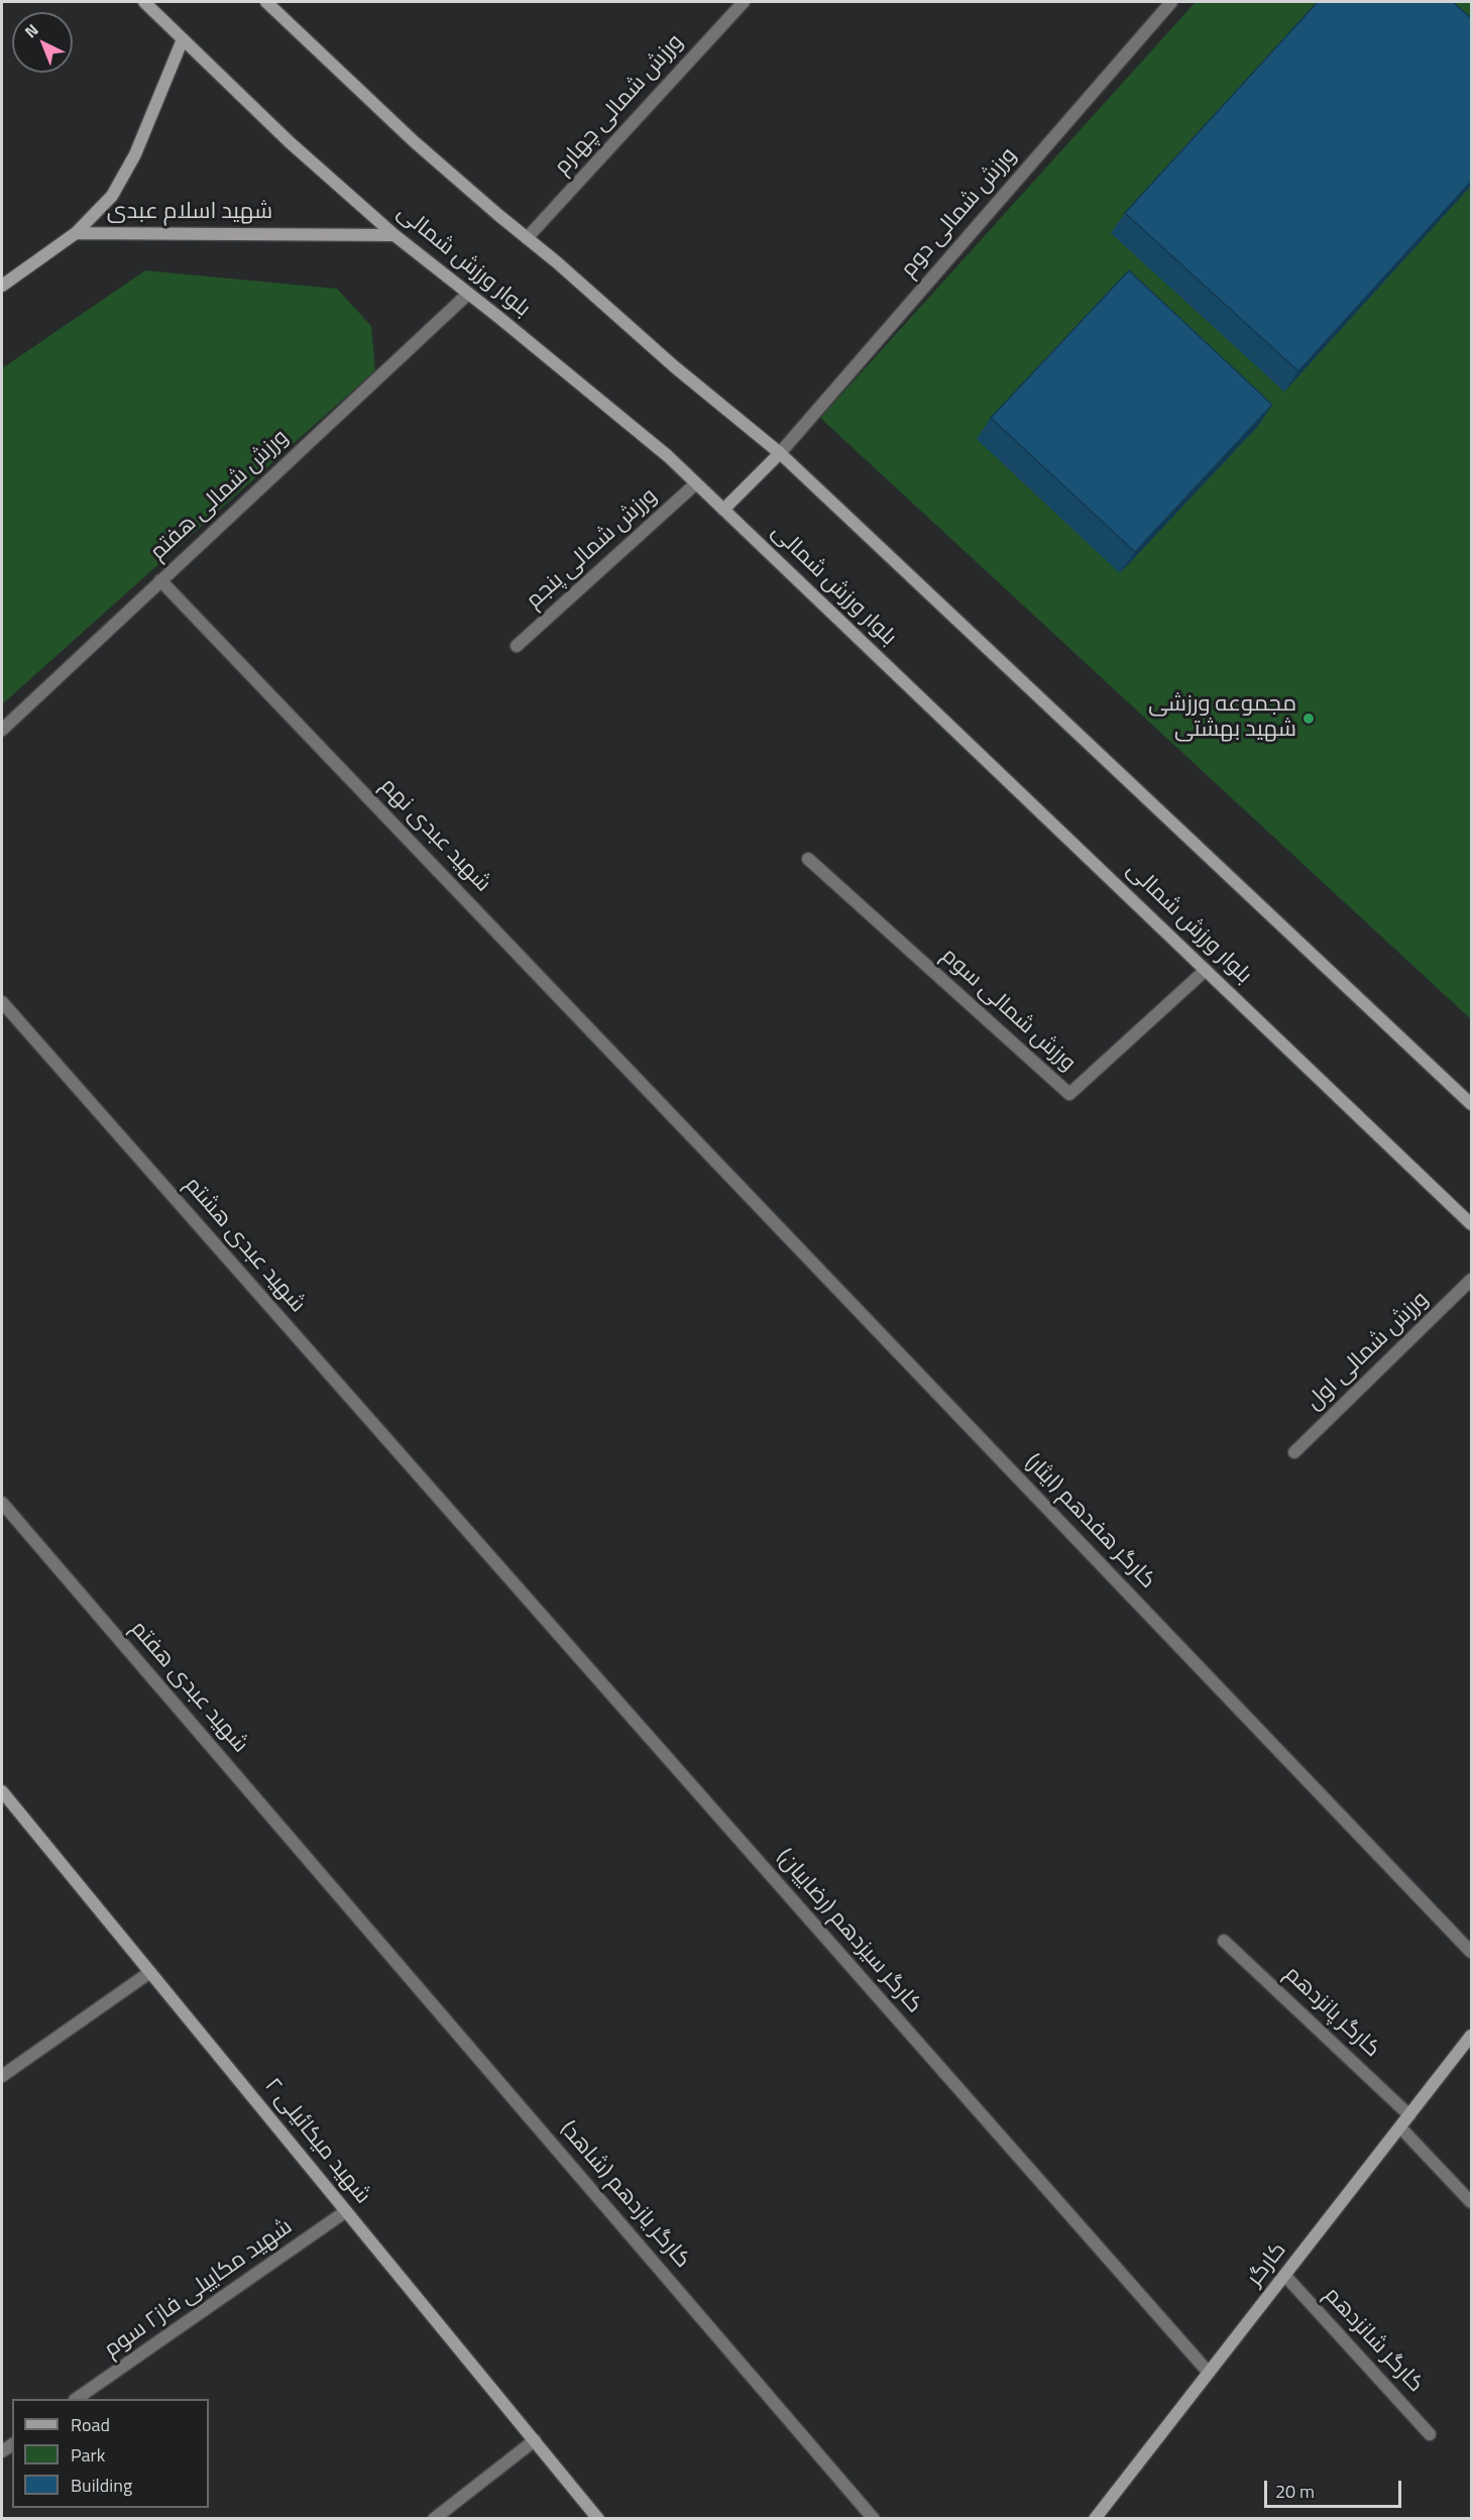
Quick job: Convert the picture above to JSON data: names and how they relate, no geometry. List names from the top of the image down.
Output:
{
  "streets": {
    "main road": [
      "شهید اسلام عبدی",
      "بلوار ورزش شمالی",
      "شهید میکائیلی ۲",
      "کارگر"
    ],
    "street": [
      "ورزش شمالی چهارم",
      "ورزش شمالی دوم",
      "ورزش شمالی هفتم",
      "ورزش شمالی پنجم",
      "شهید عبدی نهم",
      "ورزش شمالی سوم",
      "شهید عبدی هشتم",
      "ورزش شمالی اول",
      "کارگر هفدهم (ایثار)",
      "شهید عبدی هفتم",
      "کارگر سیزدهم (رضاییان)",
      "کارگر پانزدهم",
      "کارگر یازدهم (شاهد)",
      "شهید مکاییلی فاز۲ سوم",
      "کارگر شانزدهم"
    ]
  },
  "crossings": [
    ["شهید اسلام عبدی", "بلوار ورزش شمالی"],
    ["بلوار ورزش شمالی", "ورزش شمالی هفتم"],
    ["بلوار ورزش شمالی", "ورزش شمالی پنجم"],
    ["بلوار ورزش شمالی", "ورزش شمالی سوم"],
    ["ورزش شمالی هفتم", "شهید عبدی نهم"],
    ["شهید عبدی نهم", "کارگر هفدهم (ایثار)"],
    ["شهید عبدی هشتم", "کارگر سیزدهم (رضاییان)"],
    ["شهید عبدی هفتم", "کارگر یازدهم (شاهد)"],
    ["کارگر سیزدهم (رضاییان)", "کارگر"],
    ["کارگر پانزدهم", "کارگر"],
    ["شهید میکائیلی ۲", "شهید مکاییلی فاز۲ سوم"],
    ["کارگر", "کارگر شانزدهم"]
  ],
  "places": ["مجموعه ورزشی شهید بهشتی"],
  "legend": ["Road", "Park", "Building"],
  "scale_bar": "20 m",
  "north": "top left"
}
